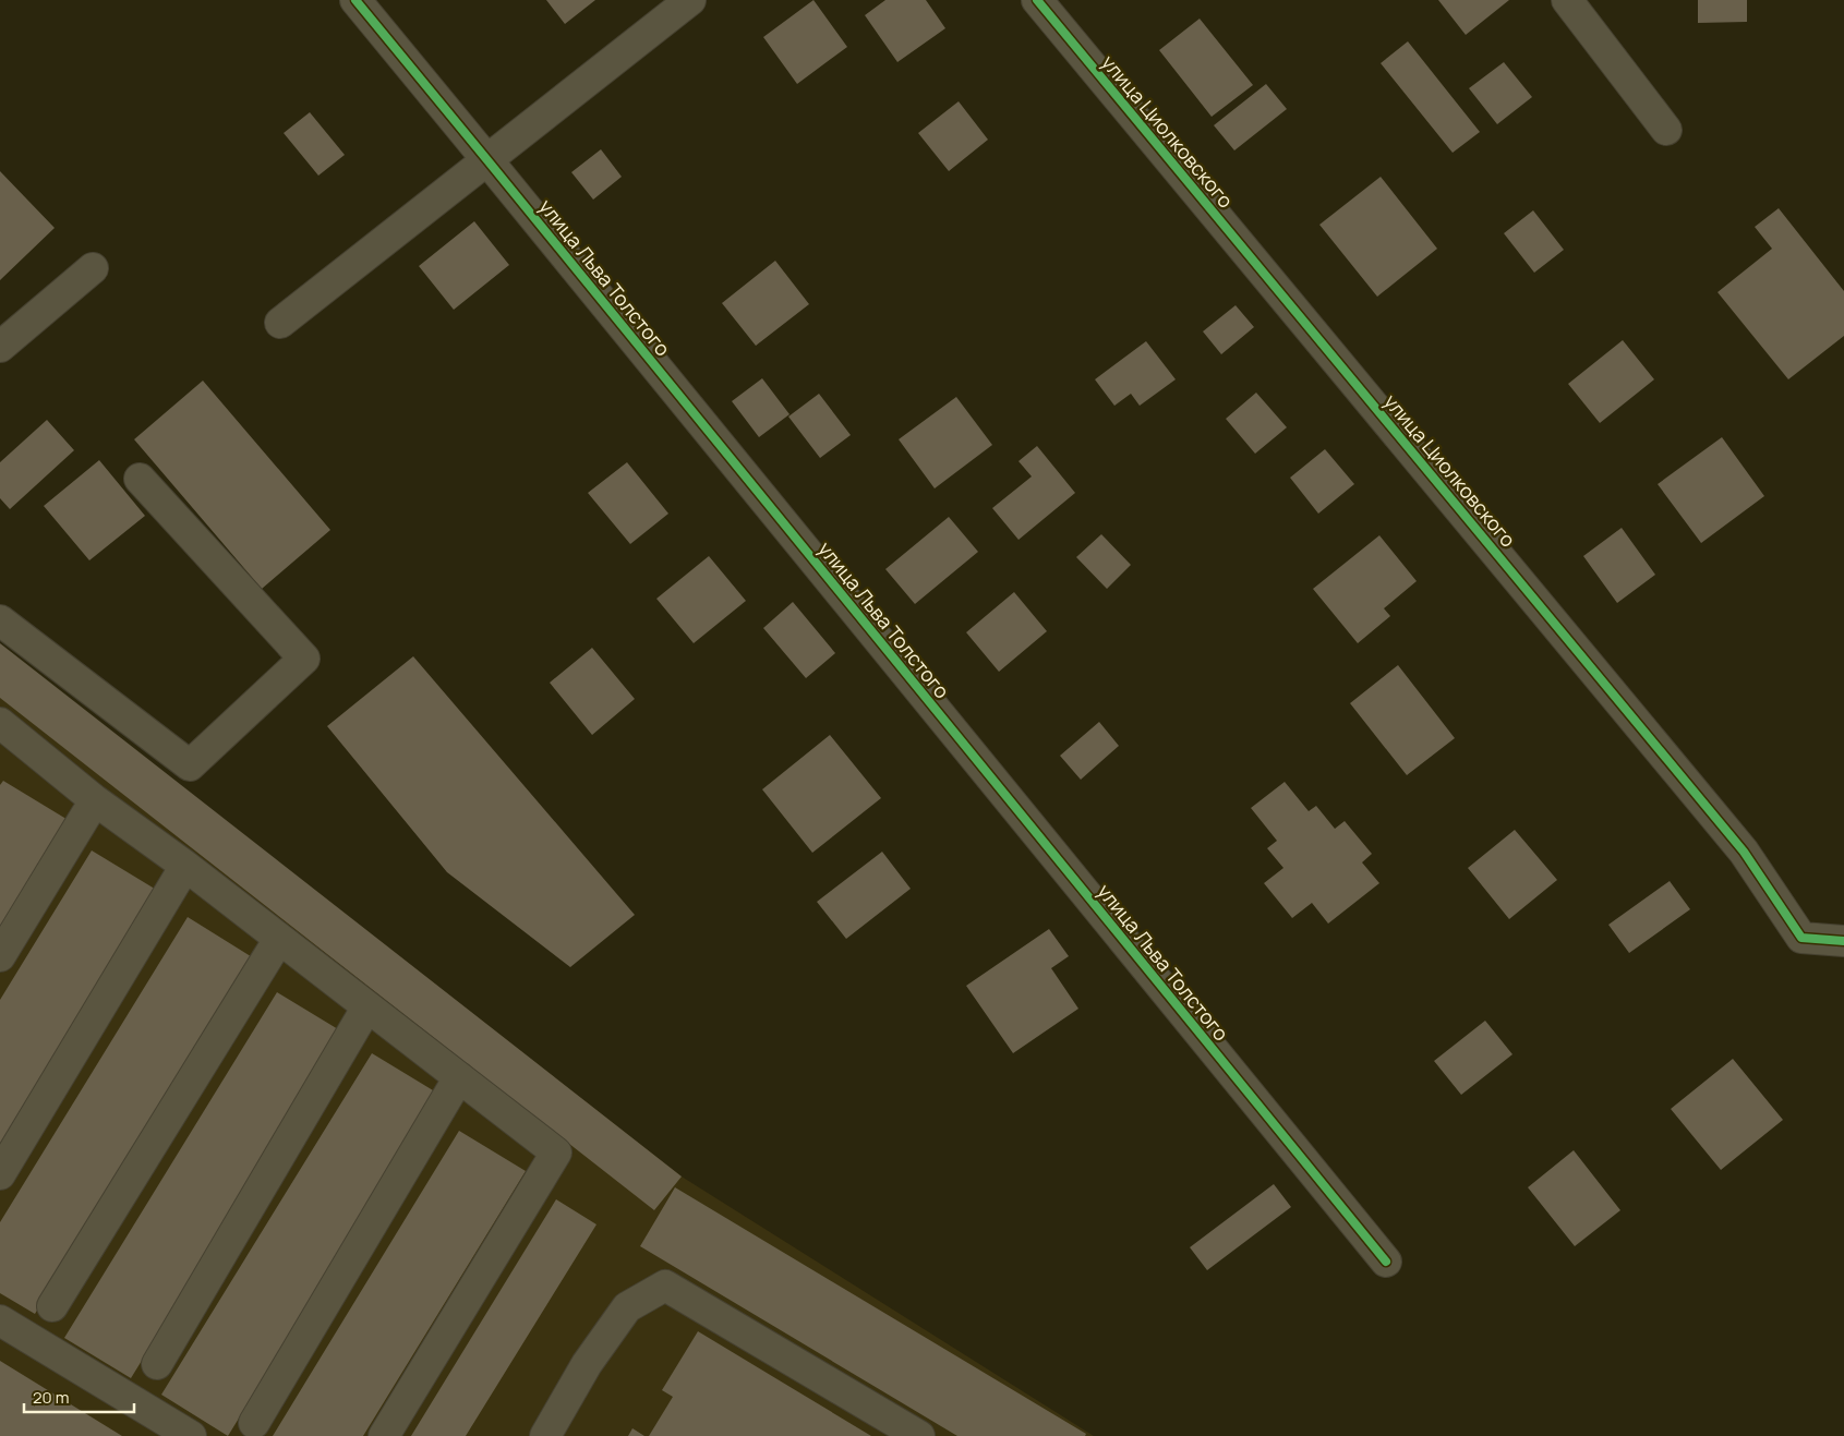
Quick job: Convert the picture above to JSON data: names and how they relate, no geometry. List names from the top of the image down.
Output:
{
  "streets": {
    "street": ["улица Циолковского", "улица Льва Толстого"]
  },
  "scale_bar": "20 m"
}
